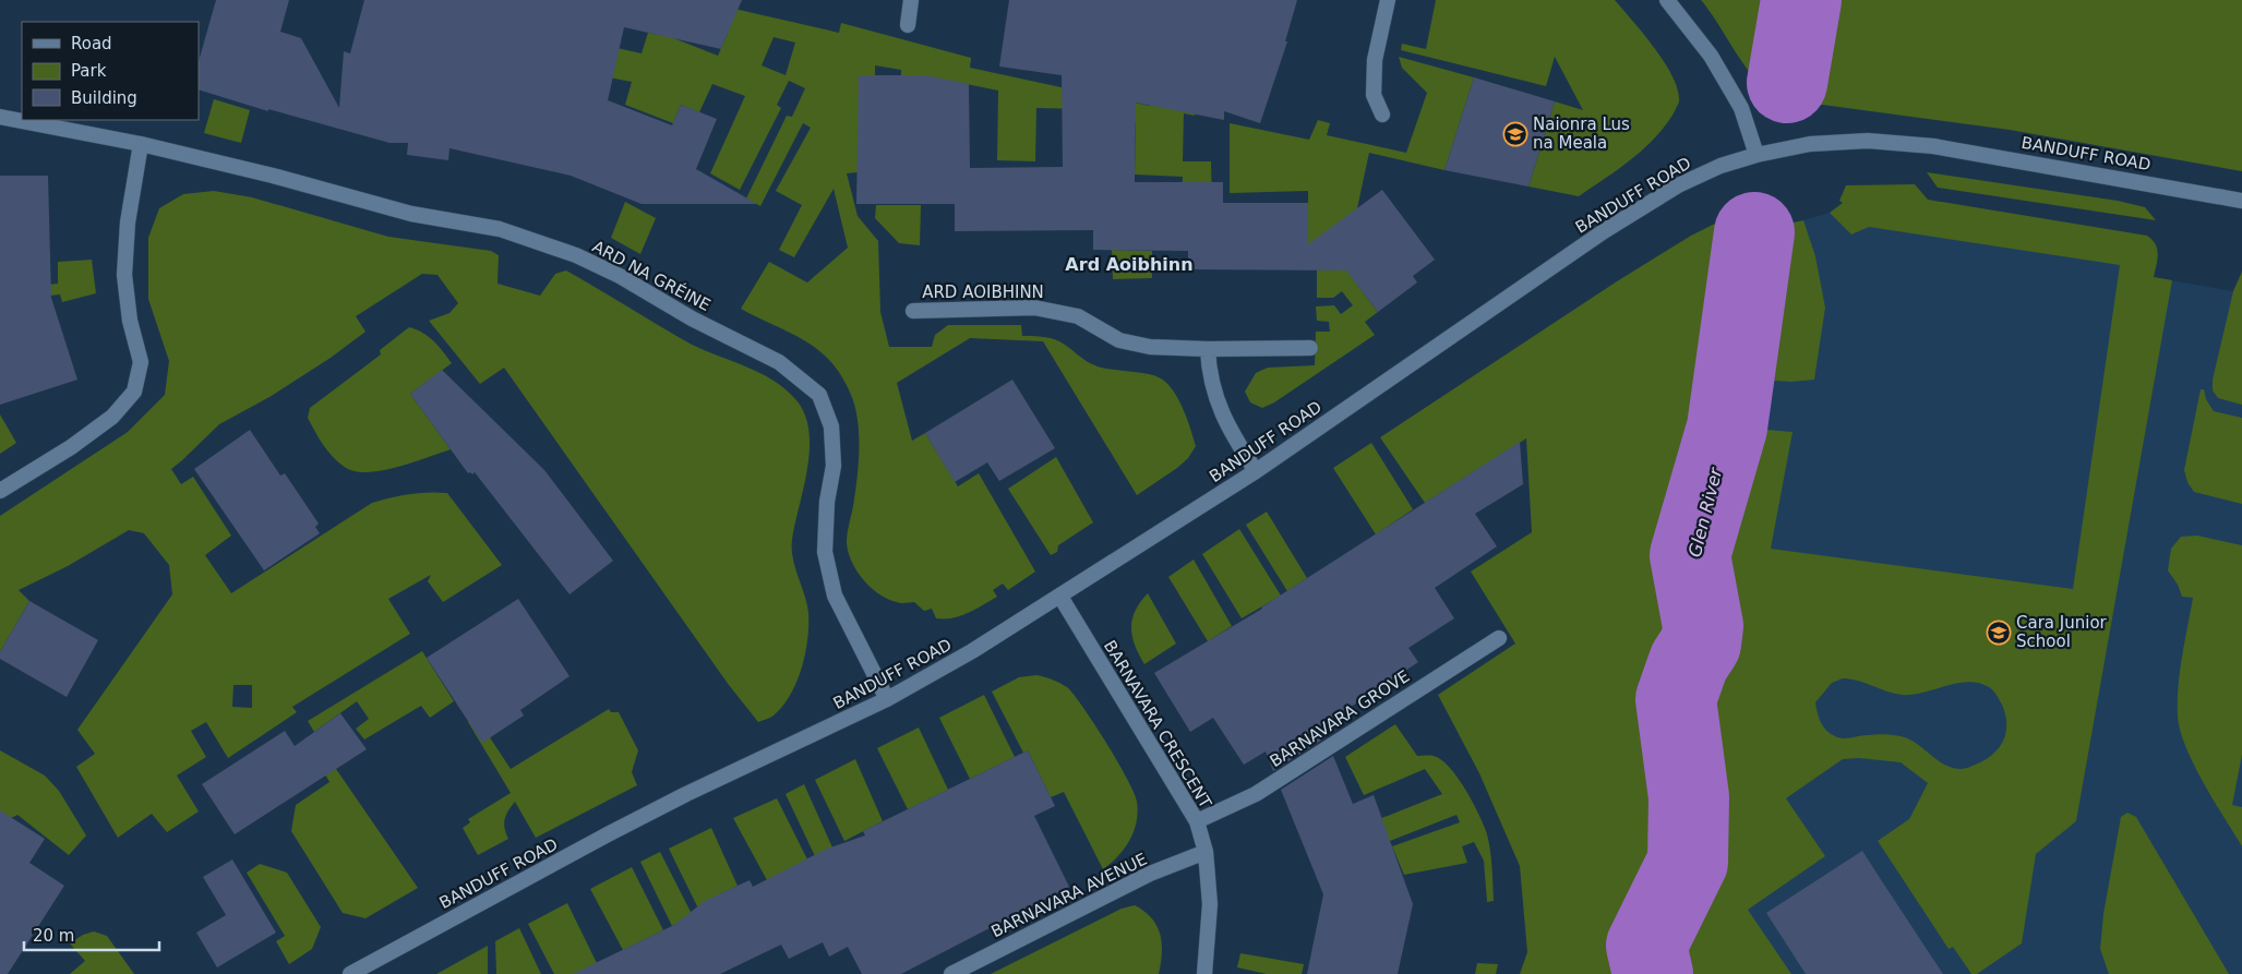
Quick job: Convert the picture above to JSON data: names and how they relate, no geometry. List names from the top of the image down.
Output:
{
  "streets": {
    "street": [
      "BANDUFF ROAD",
      "ARD NA GRÉINE",
      "ARD AOIBHINN",
      "BARNAVARA GROVE",
      "BARNAVARA CRESCENT",
      "BARNAVARA AVENUE"
    ]
  },
  "crossings": [
    ["BANDUFF ROAD", "ARD NA GRÉINE"],
    ["BANDUFF ROAD", "BARNAVARA CRESCENT"],
    ["BARNAVARA GROVE", "BARNAVARA CRESCENT"],
    ["BARNAVARA CRESCENT", "BARNAVARA AVENUE"]
  ],
  "districts": ["Ard Aoibhinn"],
  "water": ["Glen River"],
  "places": {
    "school or university": ["Naionra Lus na Meala", "Cara Junior School"]
  },
  "legend": ["Road", "Park", "Building"],
  "scale_bar": "20 m"
}
